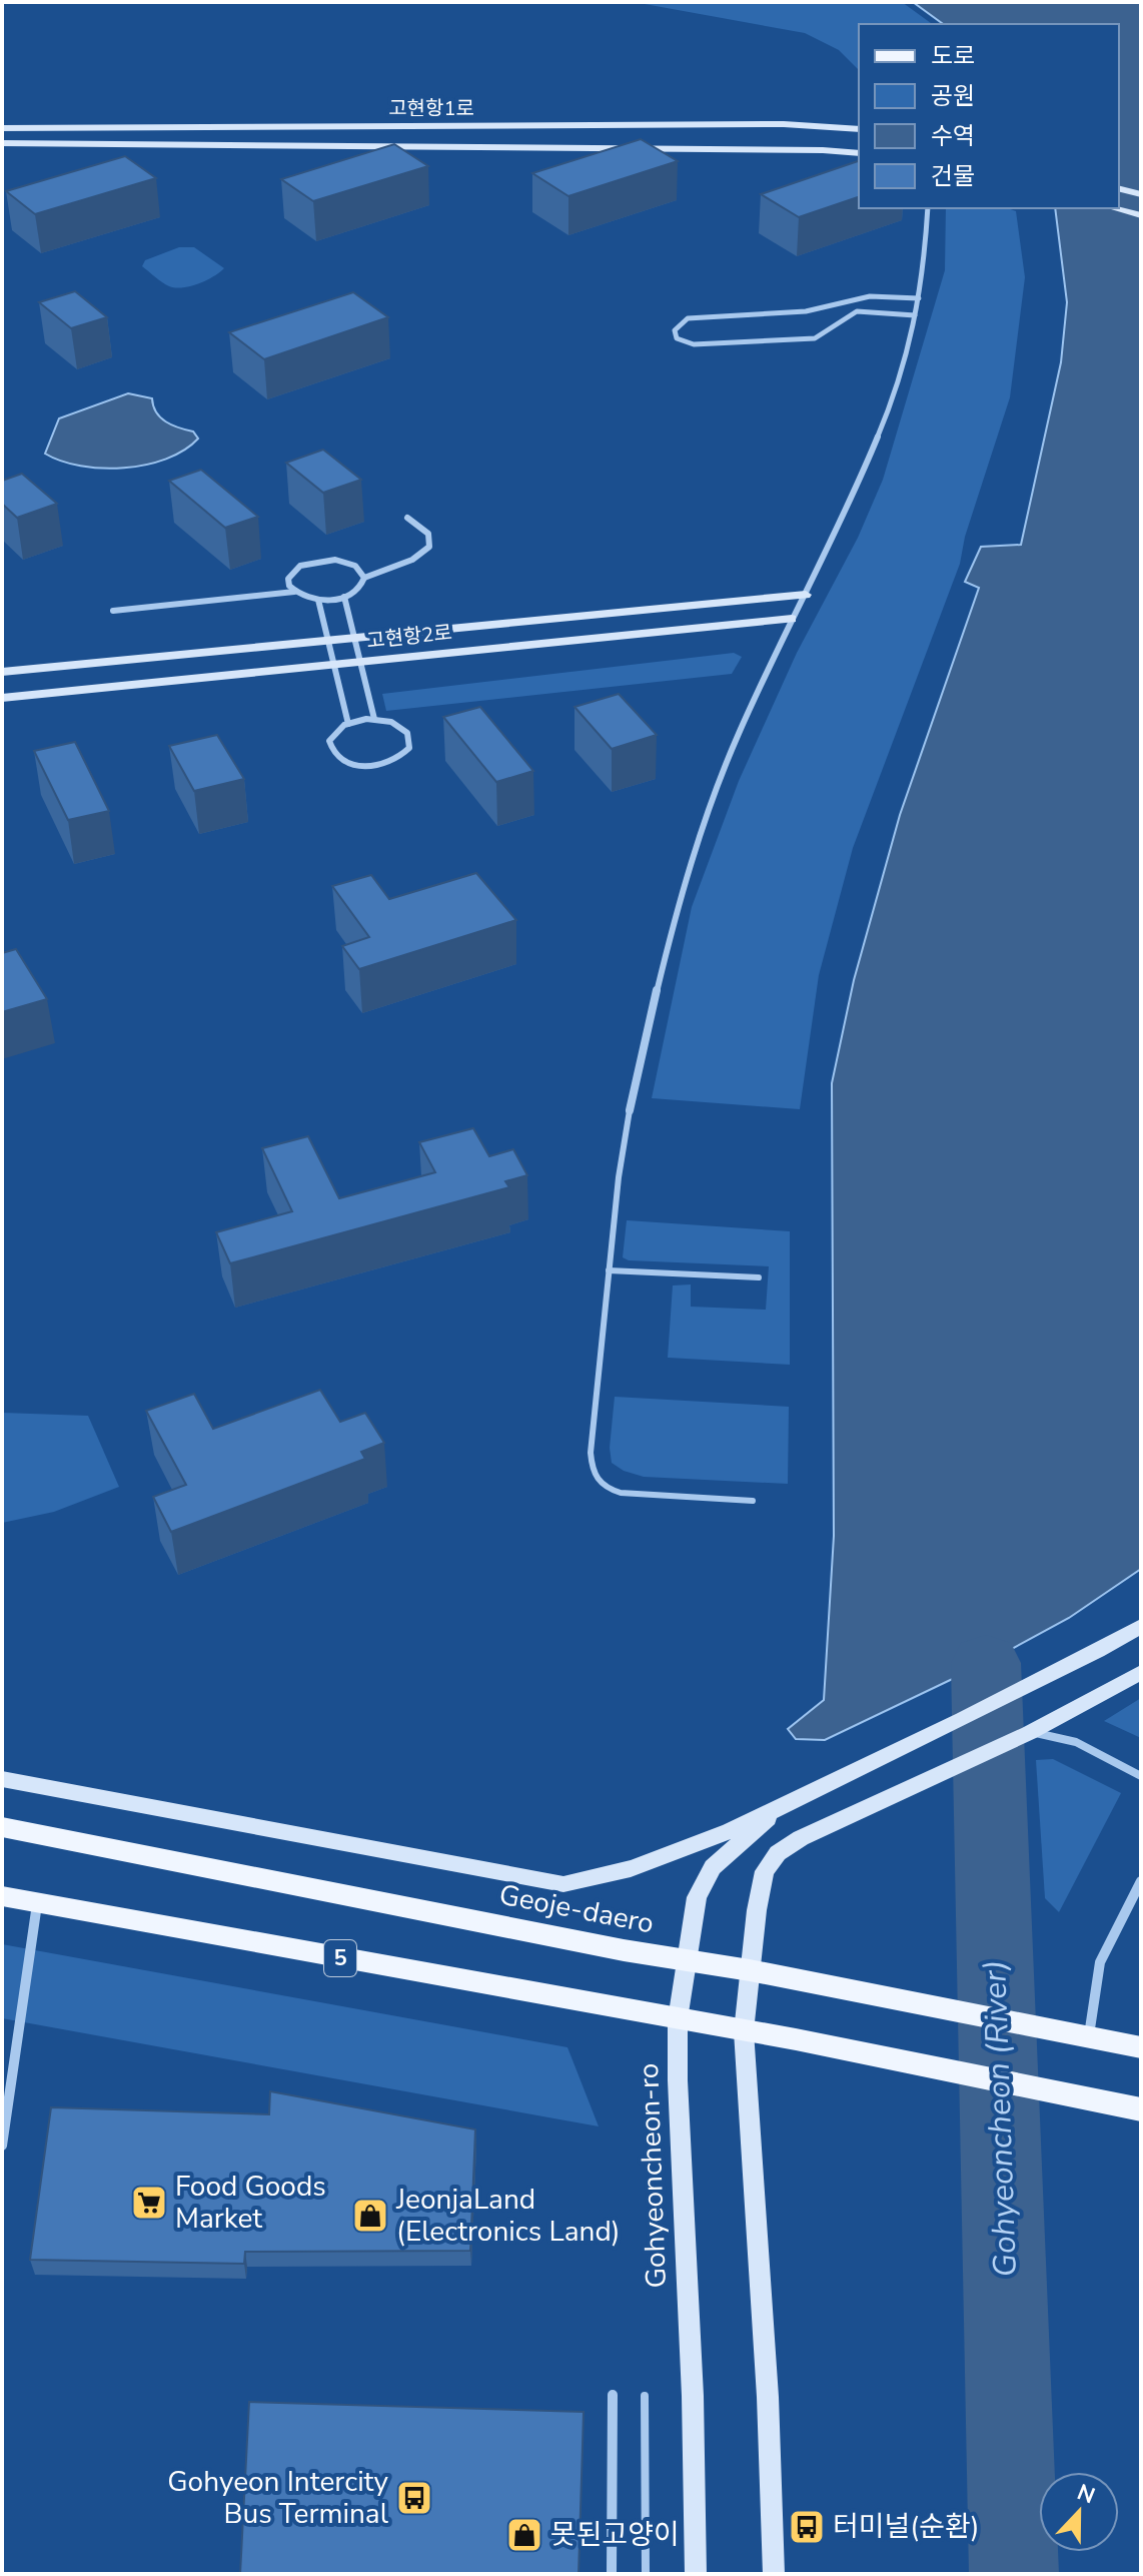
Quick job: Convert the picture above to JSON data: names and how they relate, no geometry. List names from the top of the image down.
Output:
{
  "streets": {
    "main road": ["Geoje-daero", "5"],
    "street": ["고현항1로", "고현항2로", "Gohyeoncheon-ro"]
  },
  "crossings": [
    ["Geoje-daero", "Gohyeoncheon-ro"],
    ["5", "Gohyeoncheon-ro"]
  ],
  "water": ["Gohyeoncheon (River)"],
  "places": {
    "supermarket": ["Food Goods Market"],
    "shop": ["JeonjaLand (Electronics Land)", "못된고양이"],
    "bus stop": ["Gohyeon Intercity Bus Terminal", "터미널(순환)"]
  },
  "legend": [
    "도로",
    "공원",
    "수역",
    "건물"
  ],
  "north": "top"
}
